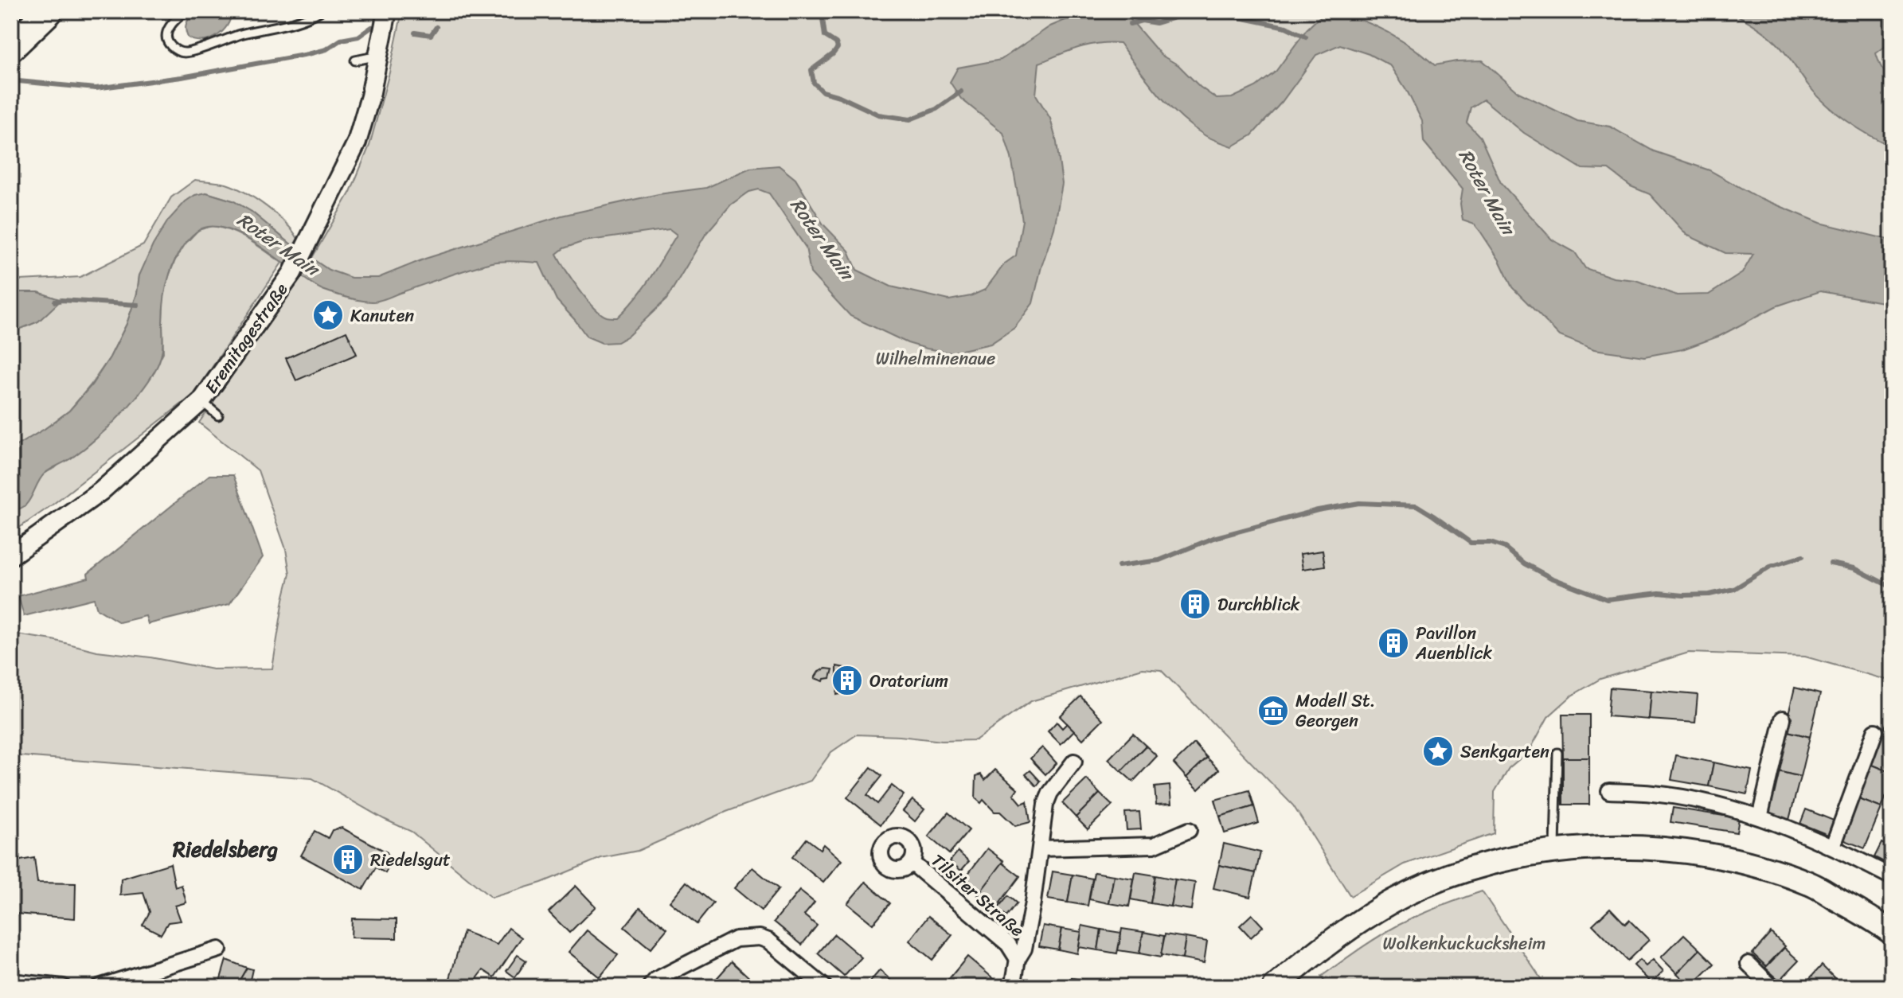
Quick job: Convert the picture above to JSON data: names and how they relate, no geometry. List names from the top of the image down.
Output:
{
  "streets": {
    "street": ["Eremitagestraße", "Tilsiter Straße"]
  },
  "districts": ["Riedelsberg"],
  "water": ["Roter Main"],
  "parks": ["Wilhelminenaue", "Wolkenkuckucksheim"],
  "places": {
    "place": ["Kanuten", "Senkgarten"],
    "building": [
      "Durchblick",
      "Pavillon Auenblick",
      "Oratorium",
      "Riedelsgut"
    ],
    "museum": ["Modell St. Georgen"]
  }
}
